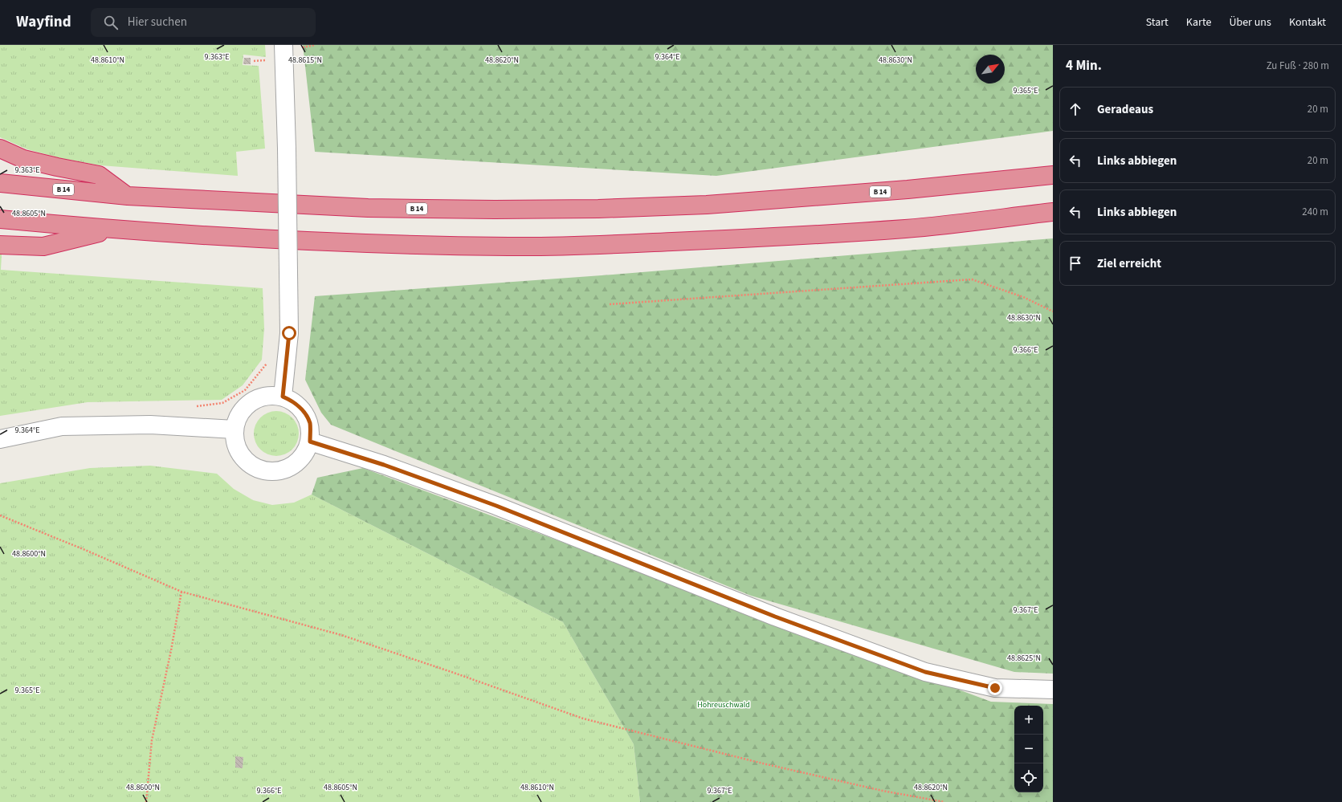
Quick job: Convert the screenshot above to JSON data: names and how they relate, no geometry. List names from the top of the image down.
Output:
{
  "streets": {
    "highway": ["B 14"]
  },
  "parks": ["Hohreuschwald"],
  "north": "top right",
  "page": {
    "header": "Wayfind",
    "search": "Hier suchen",
    "nav": [
      "Start",
      "Karte",
      "Über uns",
      "Kontakt"
    ],
    "heading": ["4 Min.", "Zu Fuß · 280 m"],
    "list": [
      ["Geradeaus", "20 m"],
      ["Links abbiegen", "20 m"],
      ["Links abbiegen", "240 m"],
      "Ziel erreicht"
    ],
    "map_buttons": ["+", "−"]
  },
  "coordinates": [
    "9.364°E",
    "9.363°E",
    "48.8610°N",
    "48.8615°N",
    "48.8620°N",
    "48.8630°N",
    "9.365°E",
    "48.8605°N",
    "9.366°E",
    "48.8600°N",
    "9.367°E",
    "48.8625°N"
  ]
}
